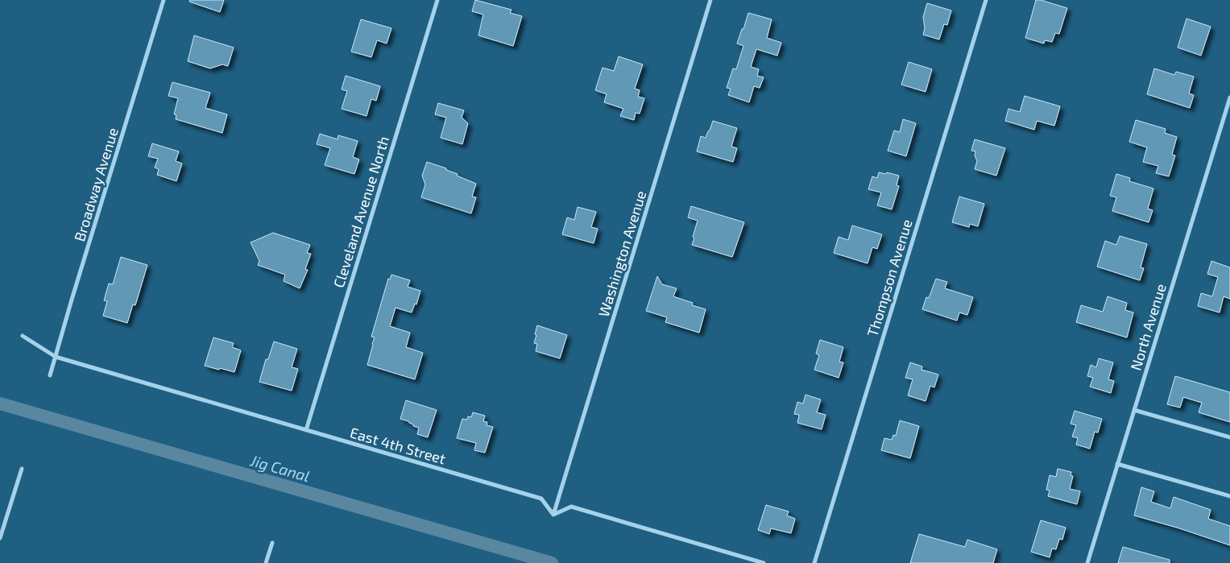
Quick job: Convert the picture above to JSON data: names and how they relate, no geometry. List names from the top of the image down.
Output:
{
  "streets": {
    "street": [
      "Broadway Avenue",
      "Cleveland Avenue North",
      "Washington Avenue",
      "Thompson Avenue",
      "North Avenue",
      "East 4th Street"
    ]
  },
  "crossings": [
    ["Broadway Avenue", "East 4th Street"],
    ["Cleveland Avenue North", "East 4th Street"],
    ["Washington Avenue", "East 4th Street"]
  ],
  "water": ["Jig Canal"]
}
